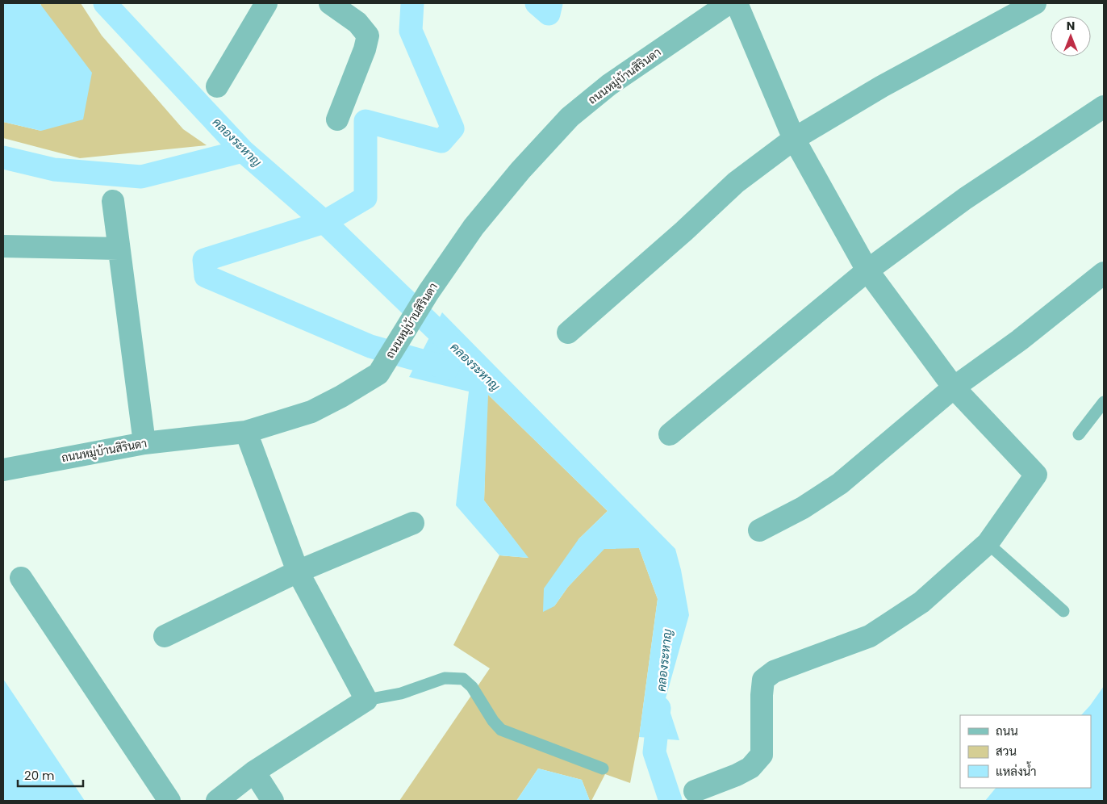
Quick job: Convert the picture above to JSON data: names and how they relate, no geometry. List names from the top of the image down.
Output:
{
  "streets": {
    "street": ["ถนนหมู่บ้านสิรินดา"]
  },
  "water": ["คลองระหาญ"],
  "legend": ["ถนน", "สวน", "แหล่งน้ำ"],
  "scale_bar": "20 m",
  "north": "top"
}
